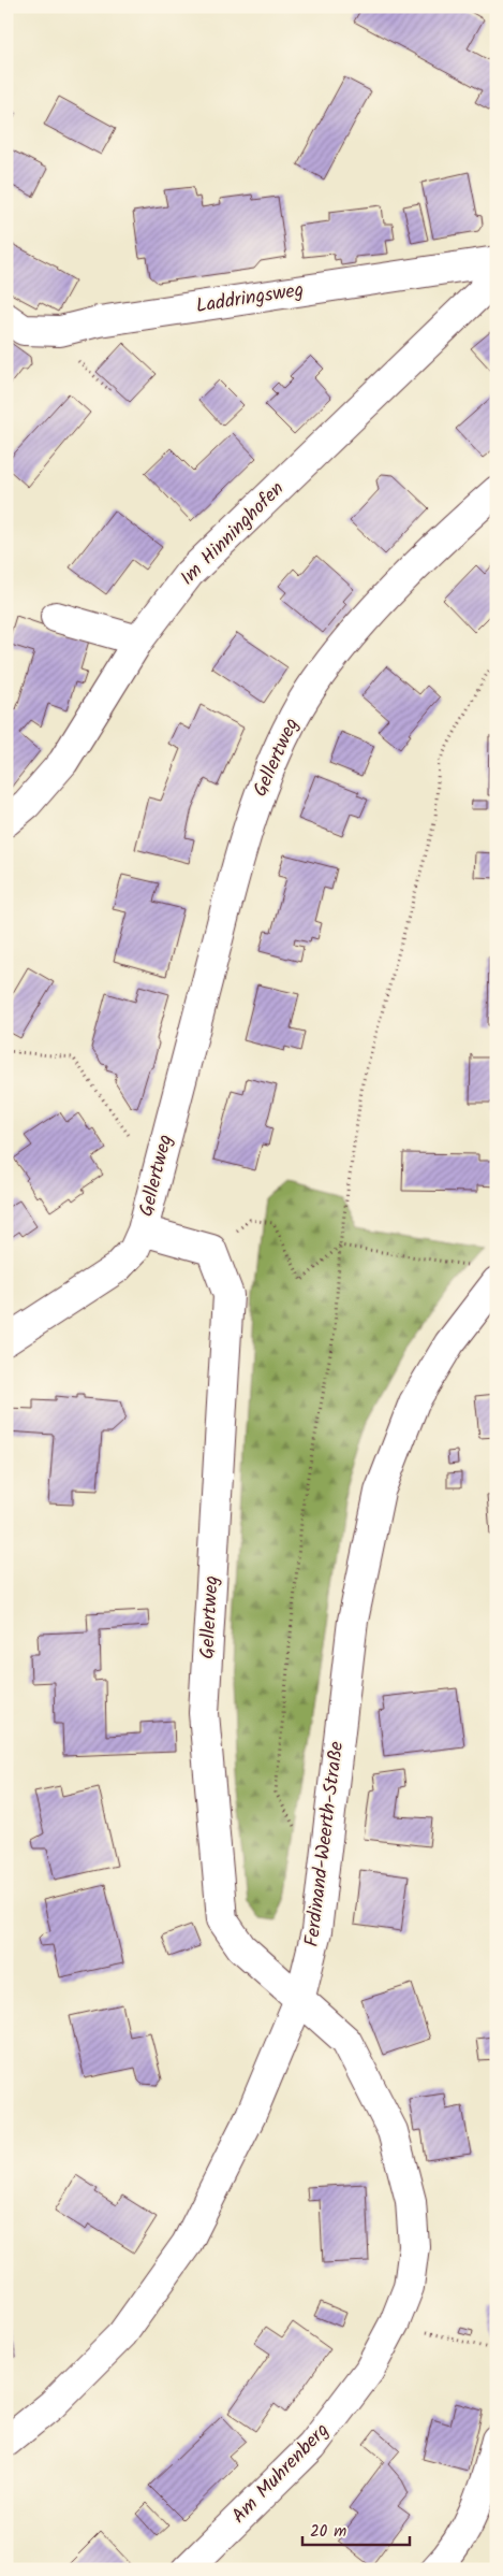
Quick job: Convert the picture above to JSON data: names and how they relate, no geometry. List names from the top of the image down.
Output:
{
  "streets": {
    "street": [
      "Laddringsweg",
      "Im Hinninghofen",
      "Gellertweg",
      "Ferdinand-Weerth-Straße",
      "Am Muhrenberg"
    ]
  },
  "crossings": [
    ["Gellertweg", "Ferdinand-Weerth-Straße"],
    ["Gellertweg", "Am Muhrenberg"],
    ["Ferdinand-Weerth-Straße", "Am Muhrenberg"]
  ],
  "scale_bar": "20 m"
}
